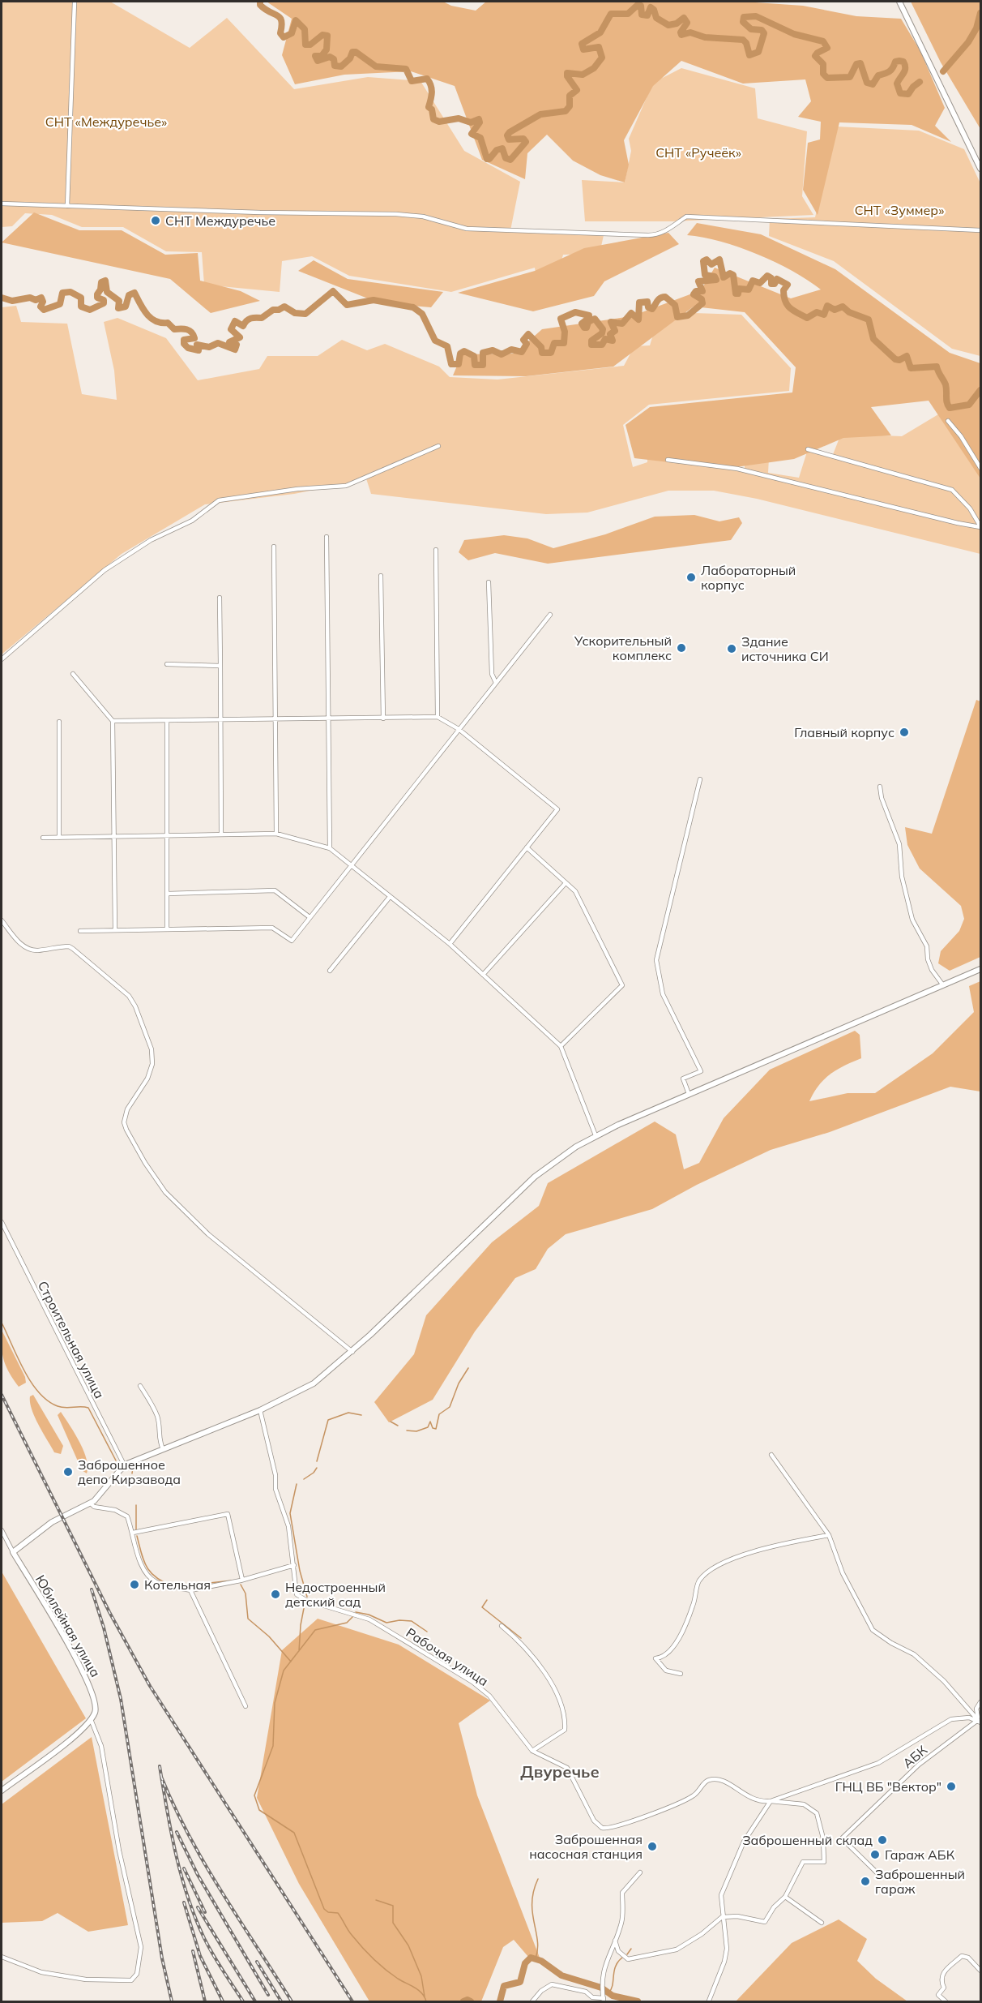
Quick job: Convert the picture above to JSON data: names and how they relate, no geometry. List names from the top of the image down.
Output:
{
  "streets": {
    "main road": ["Юбилейная улица"],
    "street": ["Строительная улица", "Рабочая улица", "АБК"]
  },
  "districts": ["Двуречье"],
  "parks": ["СНТ «Междуречье»", "СНТ «Ручеёк»", "СНТ «Зуммер»"],
  "places": [
    "СНТ Междуречье",
    "Лабораторный корпус",
    "Ускорительный комплекс",
    "Здание источника СИ",
    "Главный корпус",
    "Заброшенное депо Кирзавода",
    "Котельная",
    "Недостроенный детский сад",
    "ГНЦ ВБ \"Вектор\"",
    "Заброшенный склад",
    "Заброшенная насосная станция",
    "Гараж АБК",
    "Заброшенный гараж"
  ]
}
